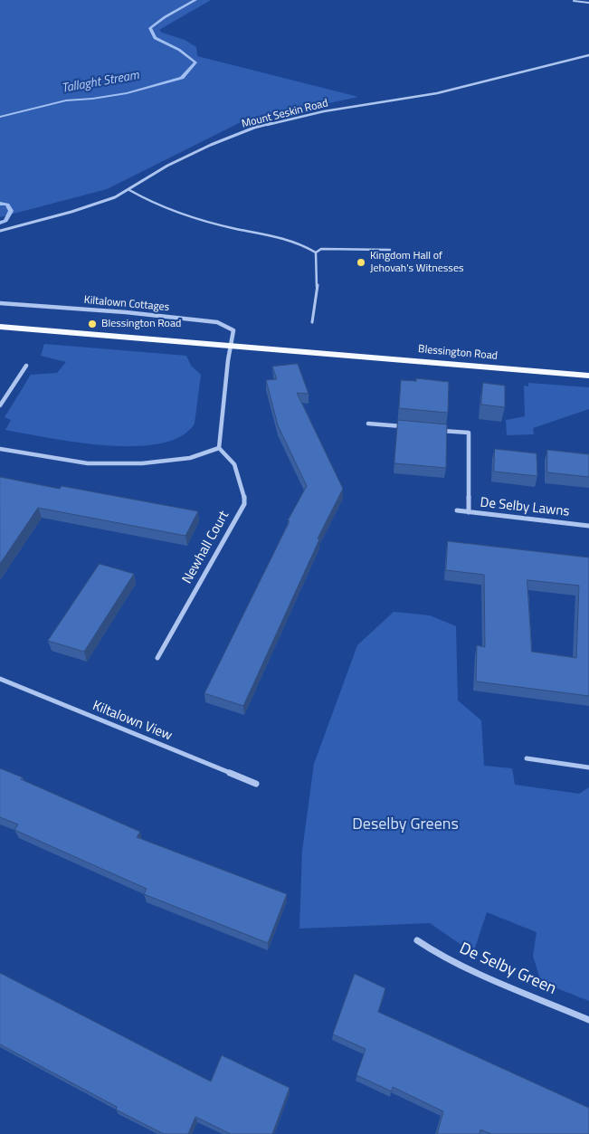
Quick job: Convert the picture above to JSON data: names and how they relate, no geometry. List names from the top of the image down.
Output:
{
  "streets": {
    "main road": ["Blessington Road"],
    "street": [
      "Mount Seskin Road",
      "Kiltalown Cottages",
      "De Selby Lawns",
      "Newhall Court",
      "Kiltalown View",
      "De Selby Green"
    ]
  },
  "crossings": [
    ["Kiltalown Cottages", "Blessington Road"]
  ],
  "water": ["Tallaght Stream"],
  "parks": ["Deselby Greens"],
  "places": ["Kingdom Hall of Jehovah's Witnesses", "Blessington Road"]
}
